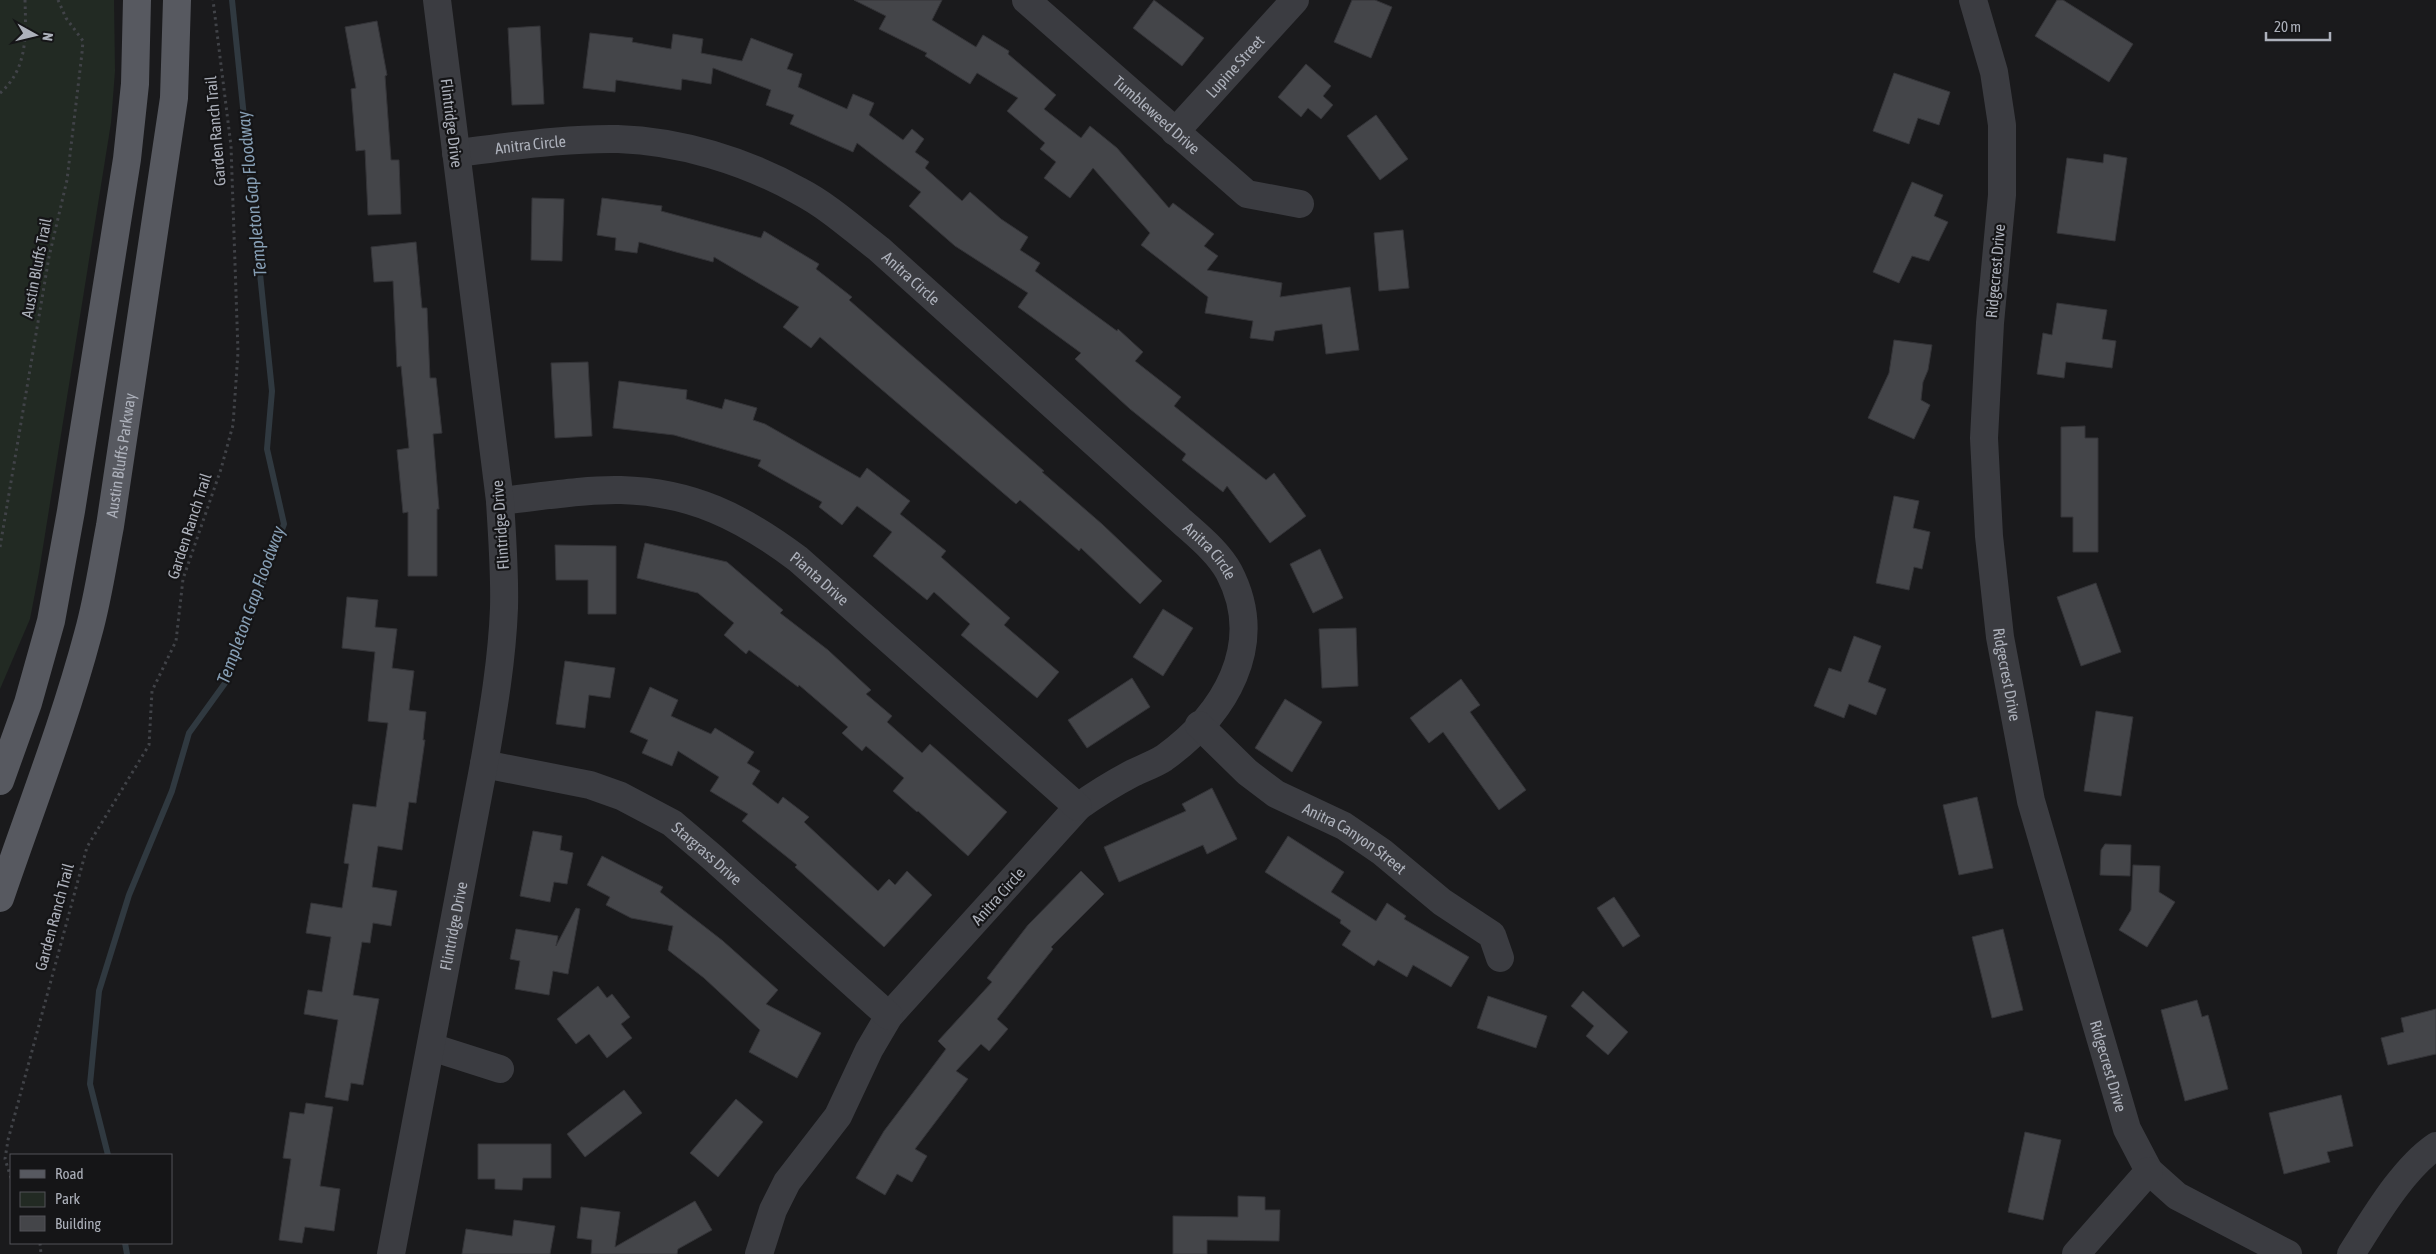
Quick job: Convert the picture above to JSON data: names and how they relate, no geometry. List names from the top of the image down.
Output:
{
  "streets": {
    "main road": ["Austin Bluffs Parkway"],
    "street": [
      "Lupine Street",
      "Tumbleweed Drive",
      "Flintridge Drive",
      "Anitra Circle",
      "Ridgecrest Drive",
      "Pianta Drive",
      "Anitra Canyon Street",
      "Stargrass Drive"
    ],
    "path": ["Garden Ranch Trail", "Austin Bluffs Trail"]
  },
  "crossings": [
    ["Lupine Street", "Tumbleweed Drive"],
    ["Flintridge Drive", "Anitra Circle"],
    ["Flintridge Drive", "Pianta Drive"],
    ["Flintridge Drive", "Stargrass Drive"],
    ["Anitra Circle", "Pianta Drive"],
    ["Anitra Circle", "Anitra Canyon Street"],
    ["Anitra Circle", "Stargrass Drive"]
  ],
  "water": ["Templeton Gap Floodway"],
  "legend": ["Road", "Park", "Building"],
  "scale_bar": "20 m",
  "north": "right"
}
